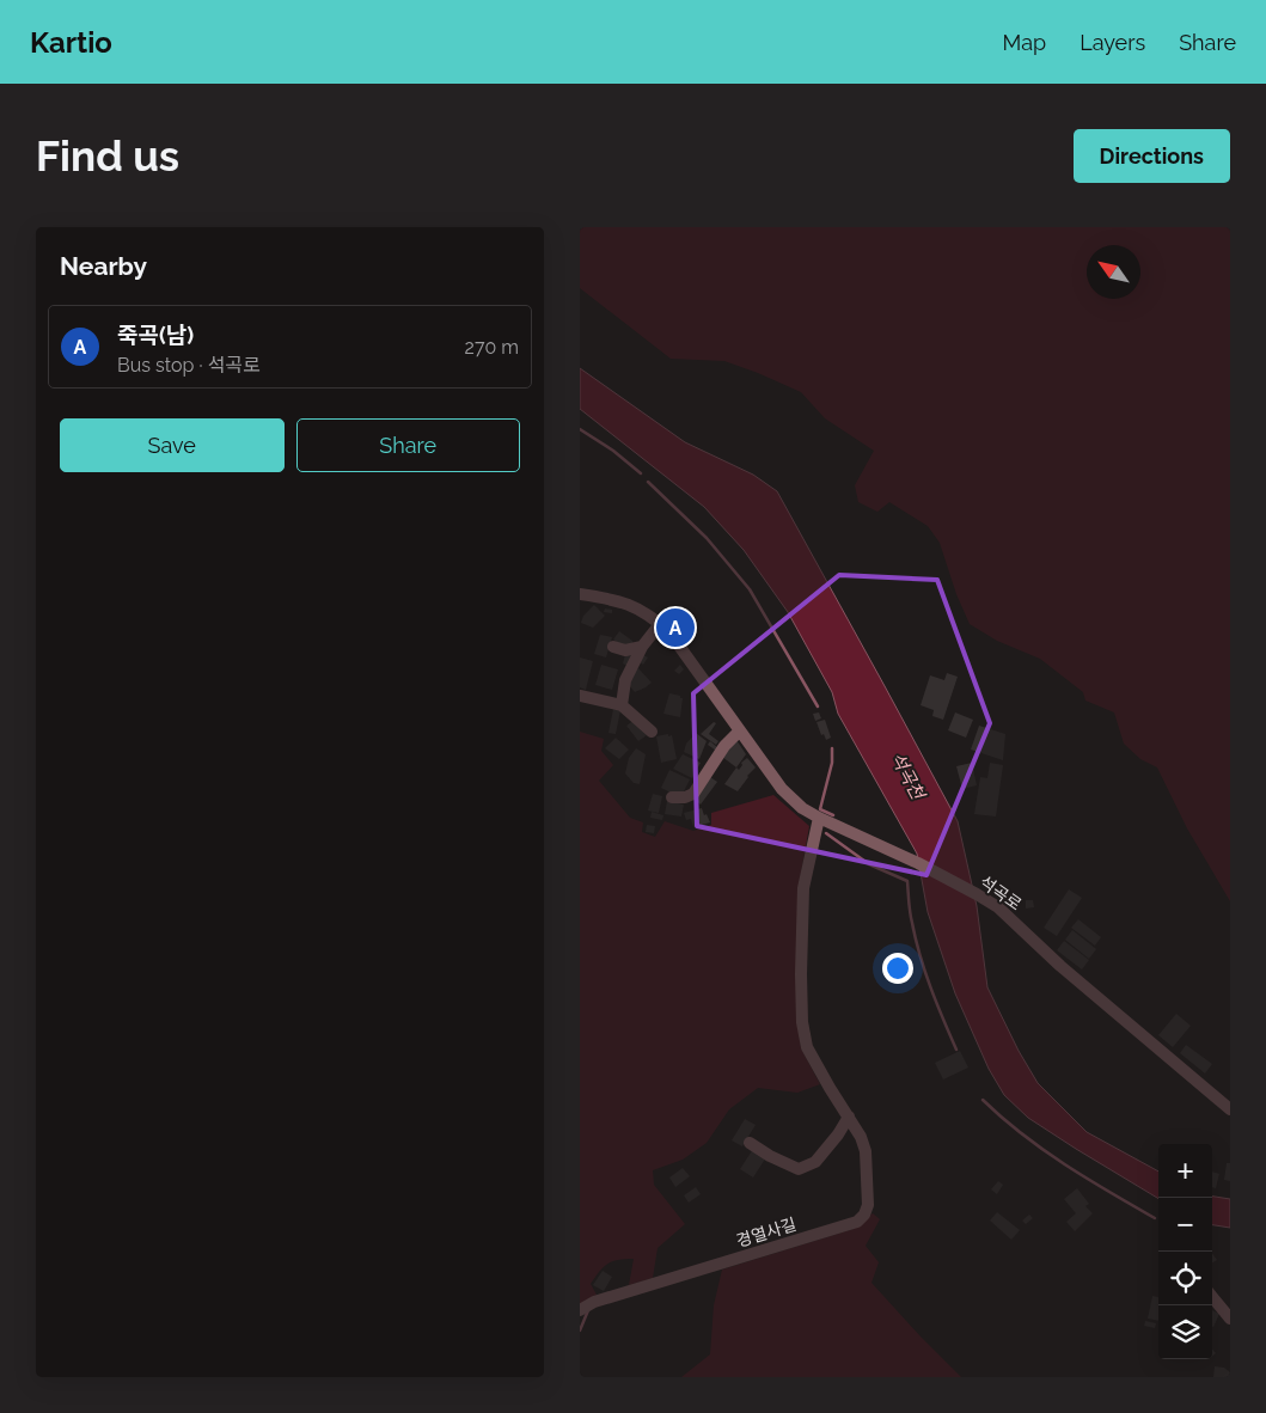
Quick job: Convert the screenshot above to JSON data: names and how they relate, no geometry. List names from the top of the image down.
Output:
{
  "streets": {
    "street": ["석곡로", "경열사길"]
  },
  "crossings": [
    ["석곡로", "경열사길"]
  ],
  "water": ["석곡천"],
  "north": "top left",
  "page": {
    "header": "Kartio",
    "nav": ["Map", "Layers", "Share"],
    "buttons": [
      "Directions",
      ["Save", "Share"]
    ],
    "title": "Find us",
    "heading": "Nearby",
    "list": [
      {
        "mark": "A",
        "name": "죽곡(남)",
        "note": "Bus stop · 석곡로",
        "value": "270 m"
      }
    ],
    "pins": "A",
    "map_buttons": ["+", "−"]
  }
}
